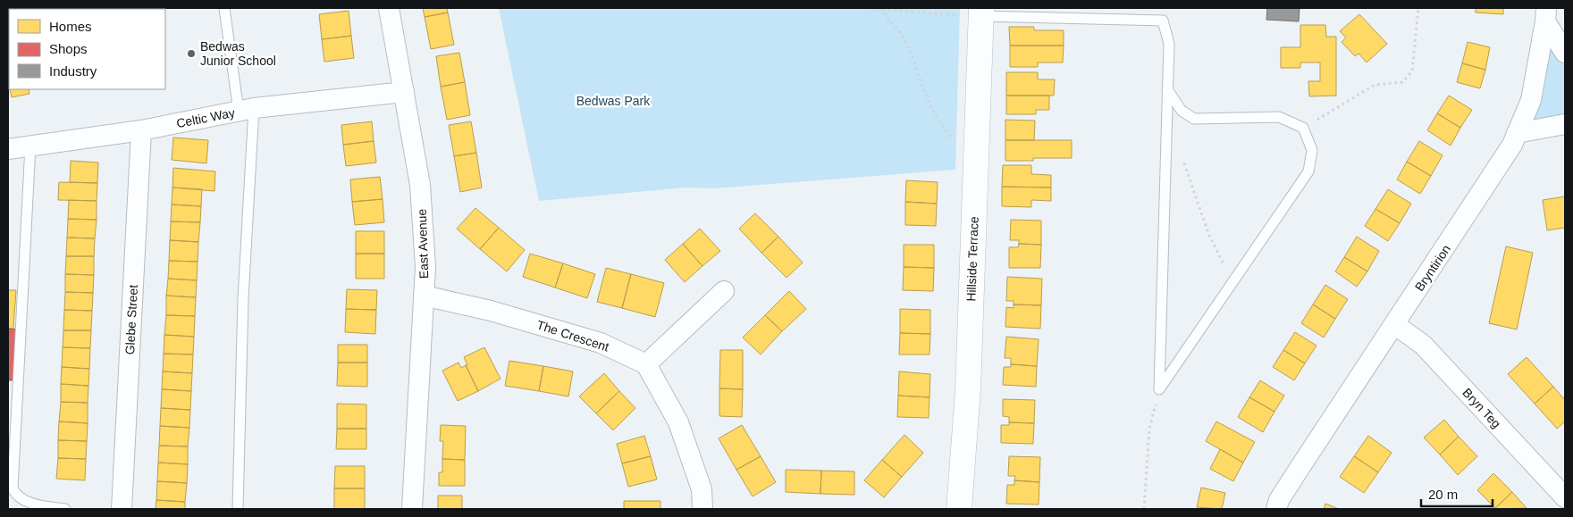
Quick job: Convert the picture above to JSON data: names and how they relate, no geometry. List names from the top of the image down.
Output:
{
  "streets": {
    "street": [
      "Celtic Way",
      "East Avenue",
      "Hillside Terrace",
      "Bryntirion",
      "Glebe Street",
      "The Crescent",
      "Bryn Teg"
    ]
  },
  "crossings": [
    ["Celtic Way", "East Avenue"],
    ["Celtic Way", "Glebe Street"],
    ["East Avenue", "The Crescent"],
    ["Bryntirion", "Bryn Teg"]
  ],
  "parks": ["Bedwas Park"],
  "places": ["Bedwas Junior School"],
  "legend": ["Homes", "Shops", "Industry"],
  "scale_bar": "20 m"
}
